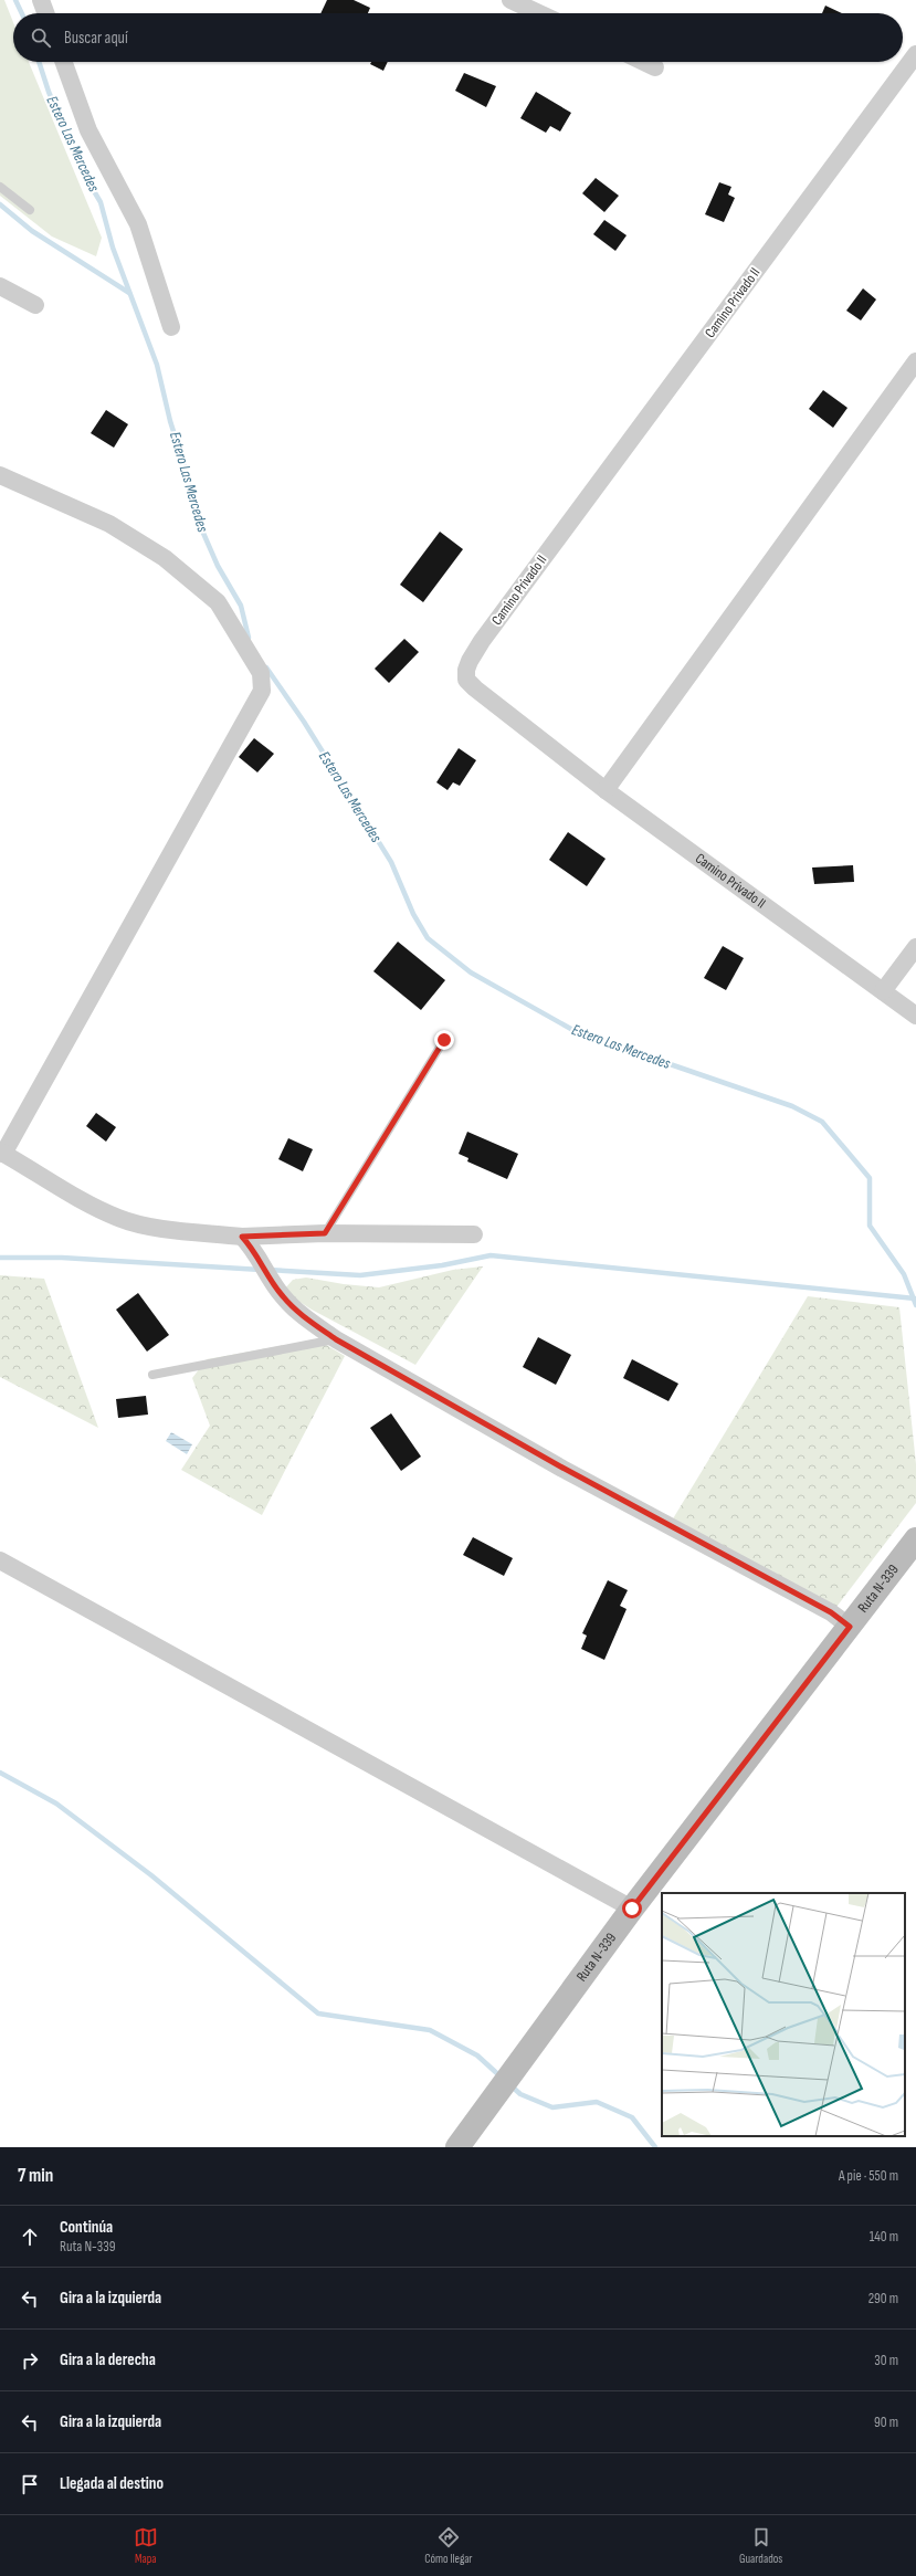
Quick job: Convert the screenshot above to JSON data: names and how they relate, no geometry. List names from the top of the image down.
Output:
{
  "streets": {
    "street": ["Camino Privado II", "Ruta N-339"]
  },
  "water": ["Estero Las Mercedes"],
  "page": {
    "search": "Buscar aquí",
    "heading": ["7 min", "A pie · 550 m"],
    "list": [
      ["Continúa", "Ruta N-339", "140 m"],
      ["Gira a la izquierda", "290 m"],
      ["Gira a la derecha", "30 m"],
      ["Gira a la izquierda", "90 m"],
      "Llegada al destino"
    ],
    "nav": ["Mapa", "Cómo llegar", "Guardados"]
  }
}
